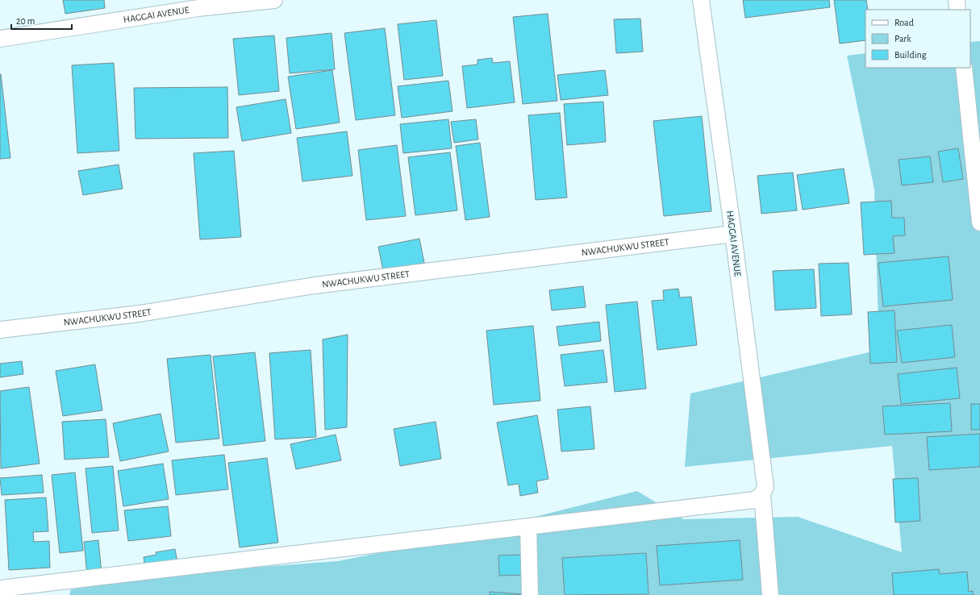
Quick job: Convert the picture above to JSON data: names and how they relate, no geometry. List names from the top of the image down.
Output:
{
  "streets": {
    "street": ["HAGGAI AVENUE", "NWACHUKWU STREET"]
  },
  "crossings": [
    ["HAGGAI AVENUE", "NWACHUKWU STREET"]
  ],
  "legend": ["Road", "Park", "Building"],
  "scale_bar": "20 m"
}
